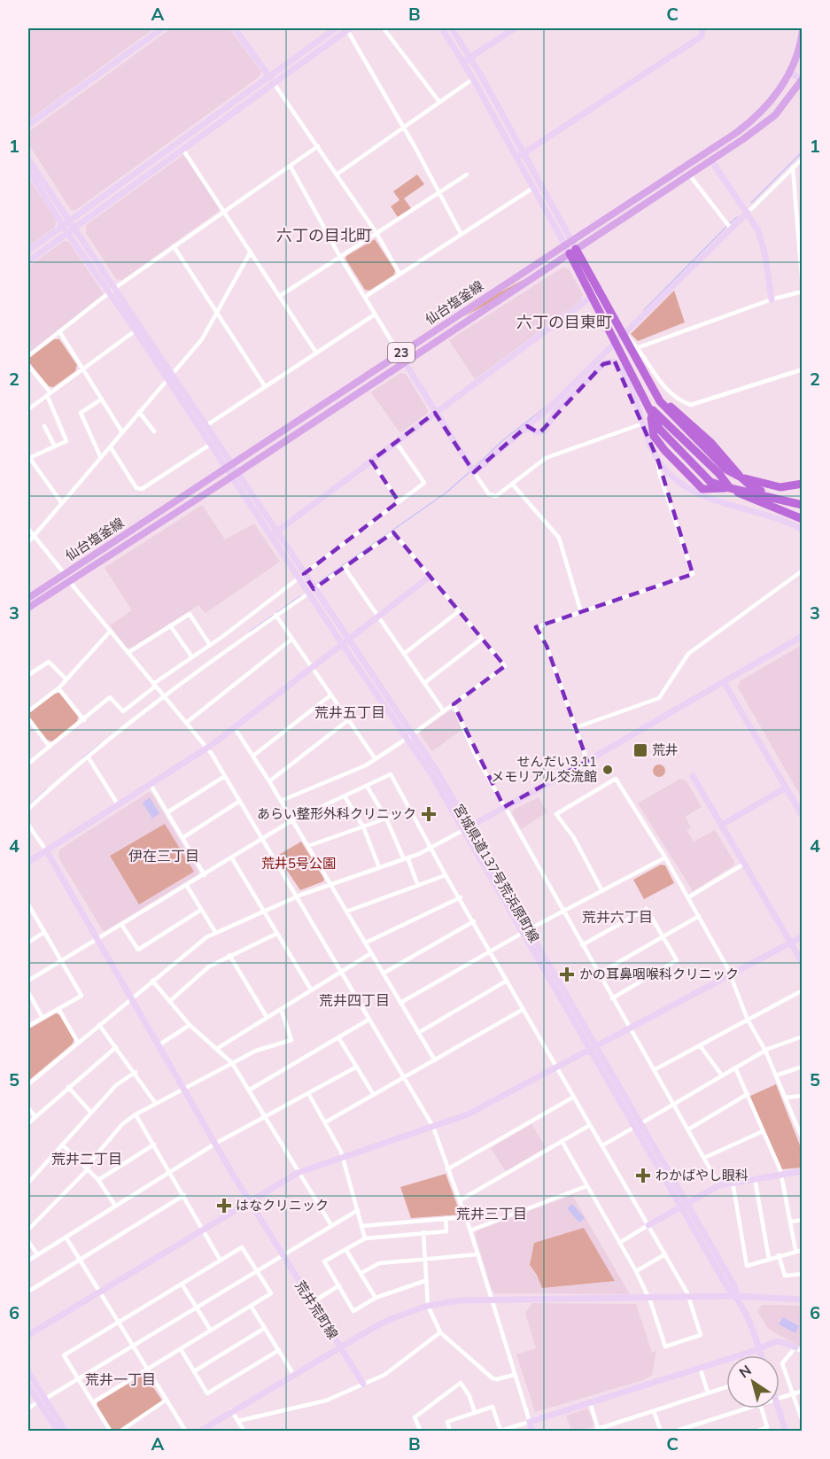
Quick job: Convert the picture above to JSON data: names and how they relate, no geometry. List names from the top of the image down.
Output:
{
  "streets": {
    "main road": ["仙台塩釜線", "23"],
    "street": ["宮城県道137号荒浜原町線", "荒井荒町線"]
  },
  "crossings": [
    ["仙台塩釜線", "宮城県道137号荒浜原町線"],
    ["宮城県道137号荒浜原町線", "荒井荒町線"]
  ],
  "districts": [
    "六丁の目北町",
    "六丁の目東町",
    "荒井五丁目",
    "伊在三丁目",
    "荒井六丁目",
    "荒井四丁目",
    "荒井二丁目",
    "荒井三丁目",
    "荒井一丁目"
  ],
  "parks": ["荒井5号公園"],
  "places": {
    "transit": ["荒井"],
    "other": ["せんだい3.11 メモリアル交流館"],
    "health": [
      "あらい整形外科クリニック",
      "かの耳鼻咽喉科クリニック",
      "わかばやし眼科",
      "はなクリニック"
    ]
  },
  "north": "top left",
  "grid": {
    "columns": ["A", "B", "C"],
    "rows": [
      "1",
      "2",
      "3",
      "4",
      "5",
      "6"
    ]
  }
}
